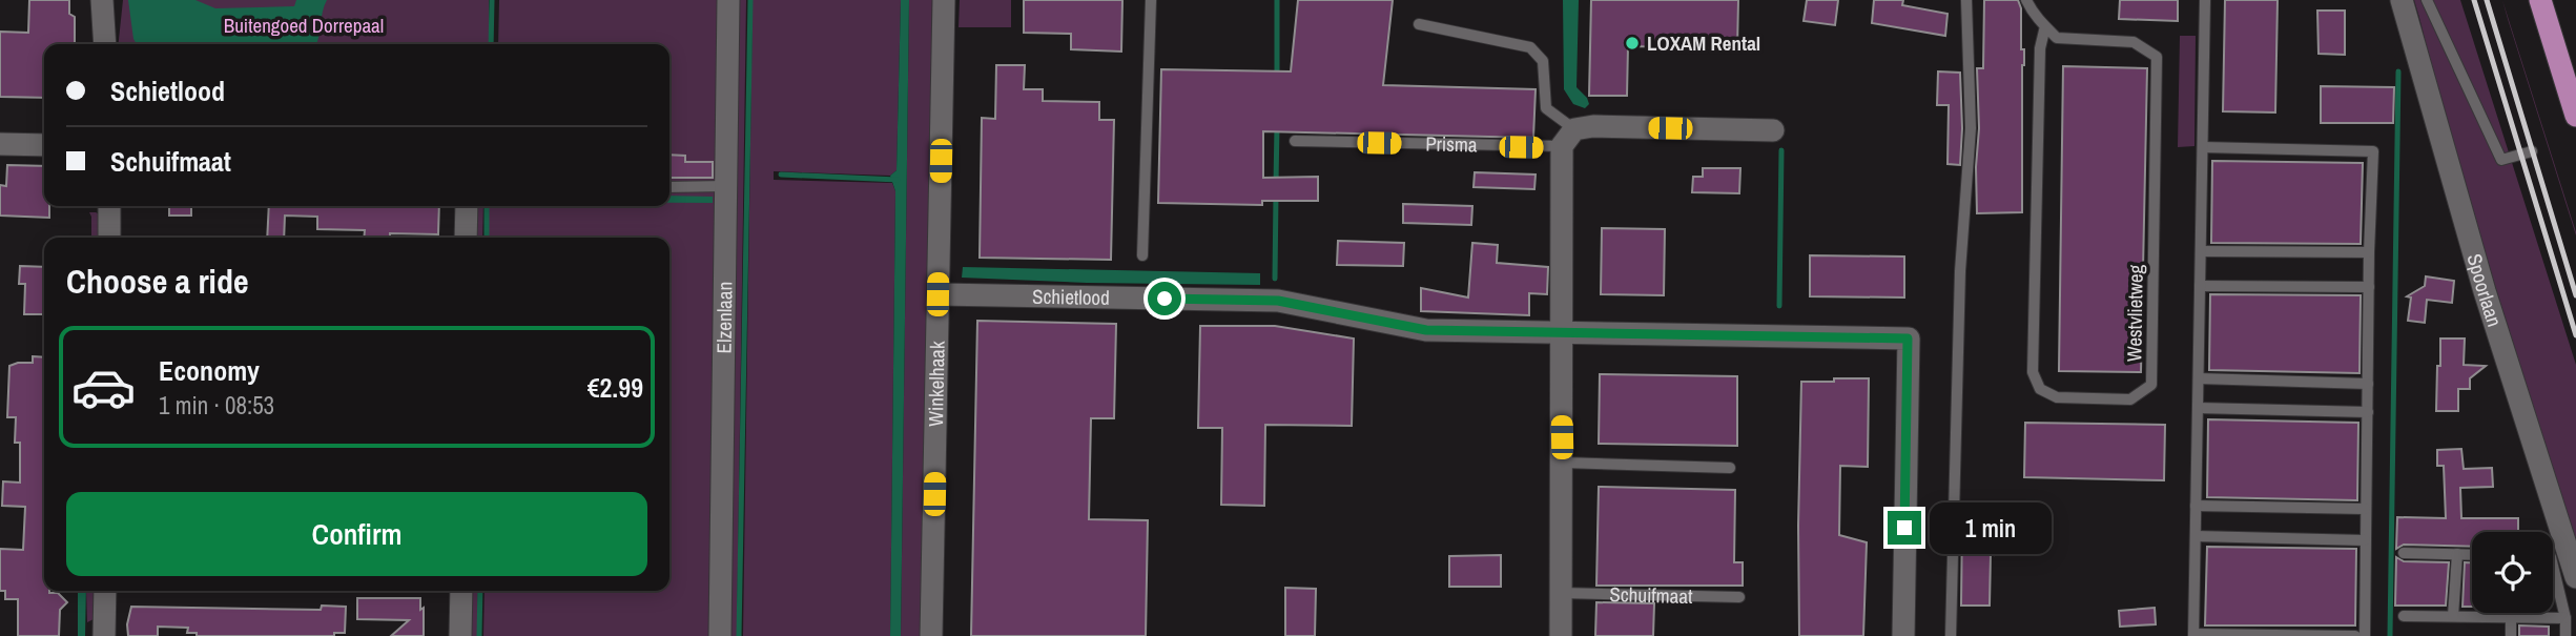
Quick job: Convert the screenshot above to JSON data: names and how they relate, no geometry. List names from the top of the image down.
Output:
{
  "streets": {
    "street": [
      "Prisma",
      "Spoorlaan",
      "Schietlood",
      "Elzenlaan",
      "Winkelhaak"
    ],
    "lane": ["Westvlietweg", "Schuifmaat"]
  },
  "crossings": [
    ["Schietlood", "Winkelhaak"]
  ],
  "parks": ["Buitengoed Dorrepaal"],
  "places": ["LOXAM Rental"],
  "page": {
    "banner": ["Schietlood", "Schuifmaat"],
    "heading": "Choose a ride",
    "list": [
      {
        "name": "Economy",
        "note": "1 min · 08:53",
        "value": "€2.99"
      }
    ],
    "buttons": "Confirm",
    "bubble": "1 min"
  }
}
